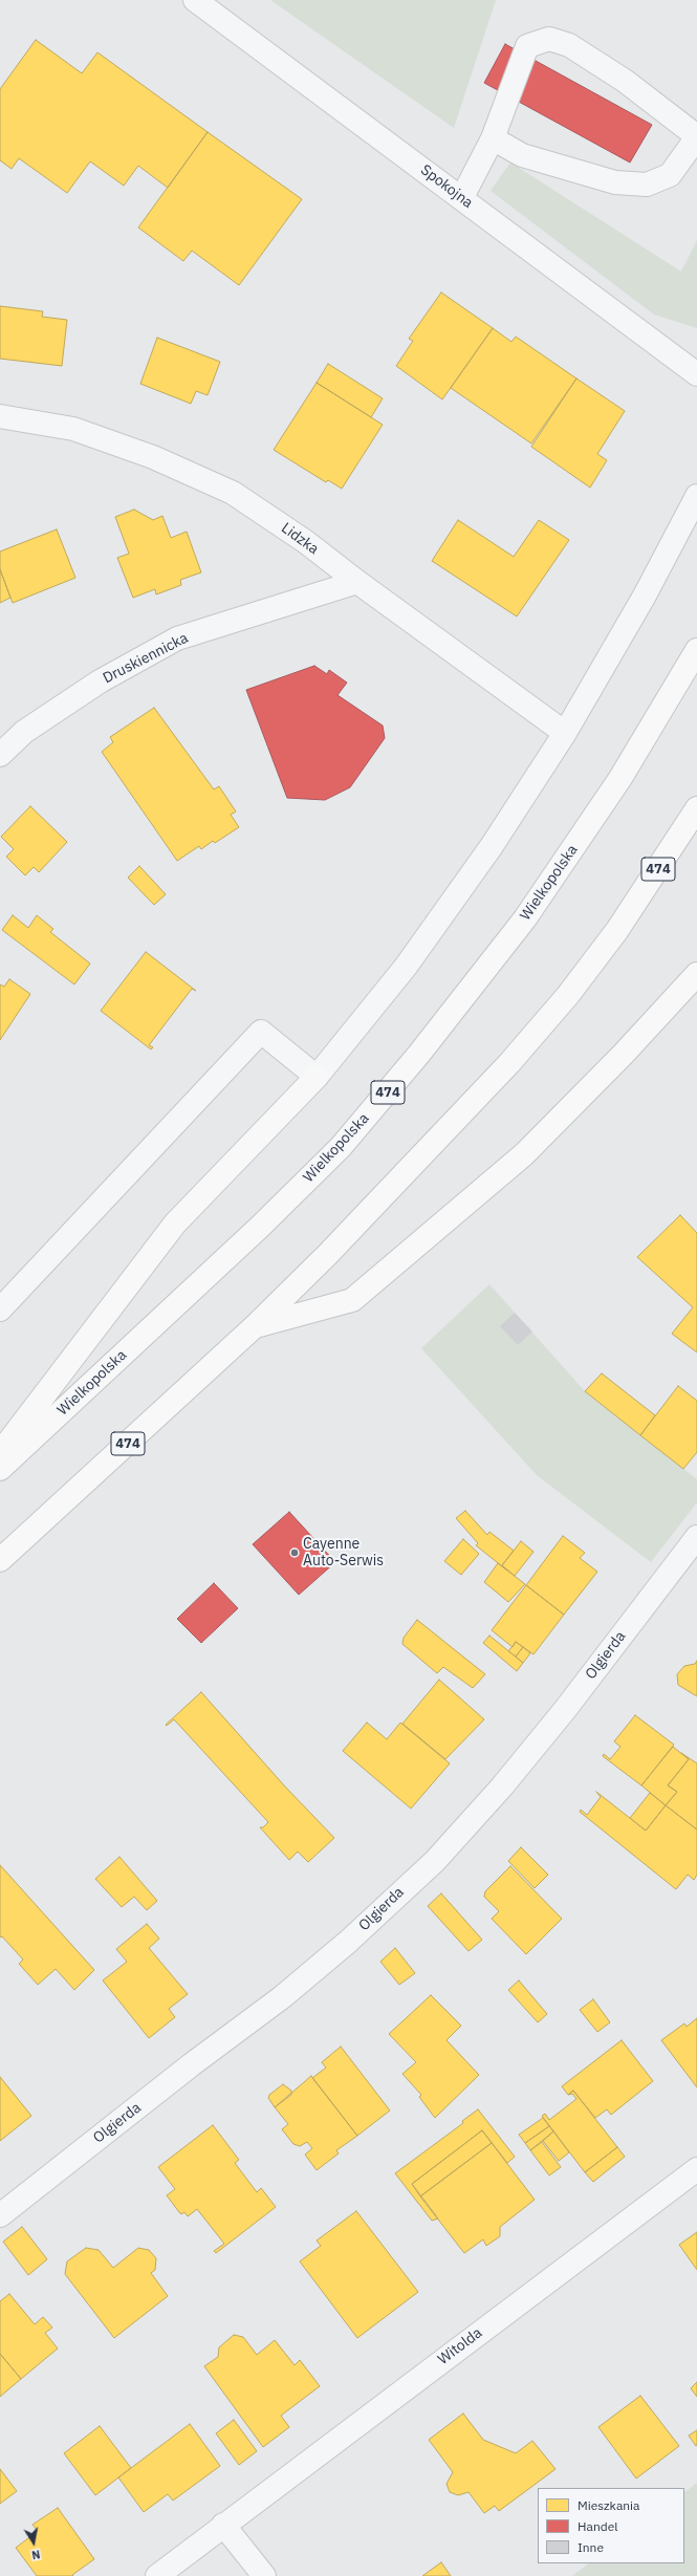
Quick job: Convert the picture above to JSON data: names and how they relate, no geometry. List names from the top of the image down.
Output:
{
  "streets": {
    "main road": ["474", "Wielkopolska"],
    "street": [
      "Spokojna",
      "Lidzka",
      "Druskiennicka",
      "Olgierda",
      "Witolda"
    ]
  },
  "crossings": [
    ["Lidzka", "Druskiennicka"]
  ],
  "places": ["Cayenne Auto-Serwis"],
  "legend": ["Mieszkania", "Handel", "Inne"],
  "north": "bottom"
}
